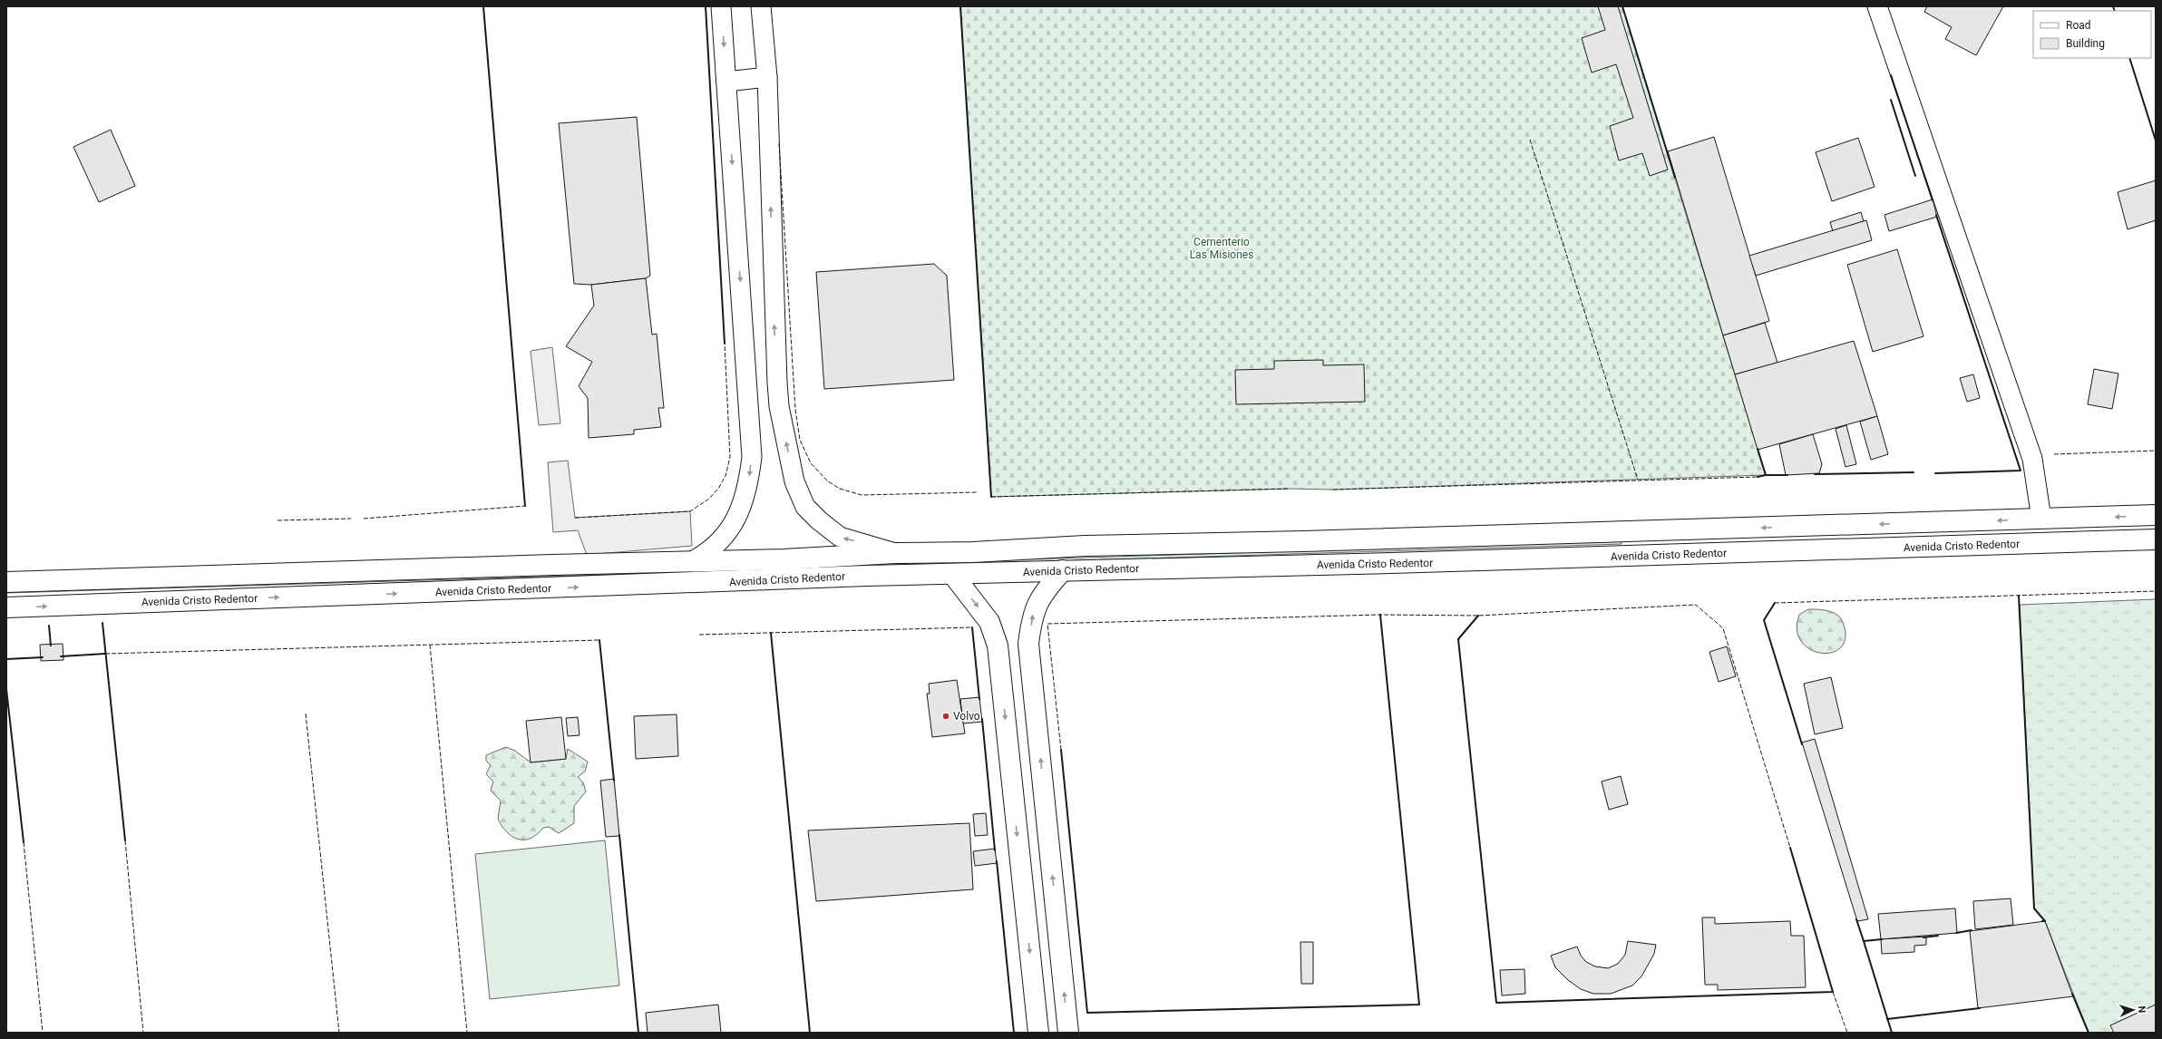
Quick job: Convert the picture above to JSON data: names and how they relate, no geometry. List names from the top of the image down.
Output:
{
  "streets": {
    "main road": ["Avenida Cristo Redentor"]
  },
  "parks": ["Cementerio Las Misiones"],
  "places": ["Volvo"],
  "legend": ["Road", "Building"],
  "north": "right"
}
